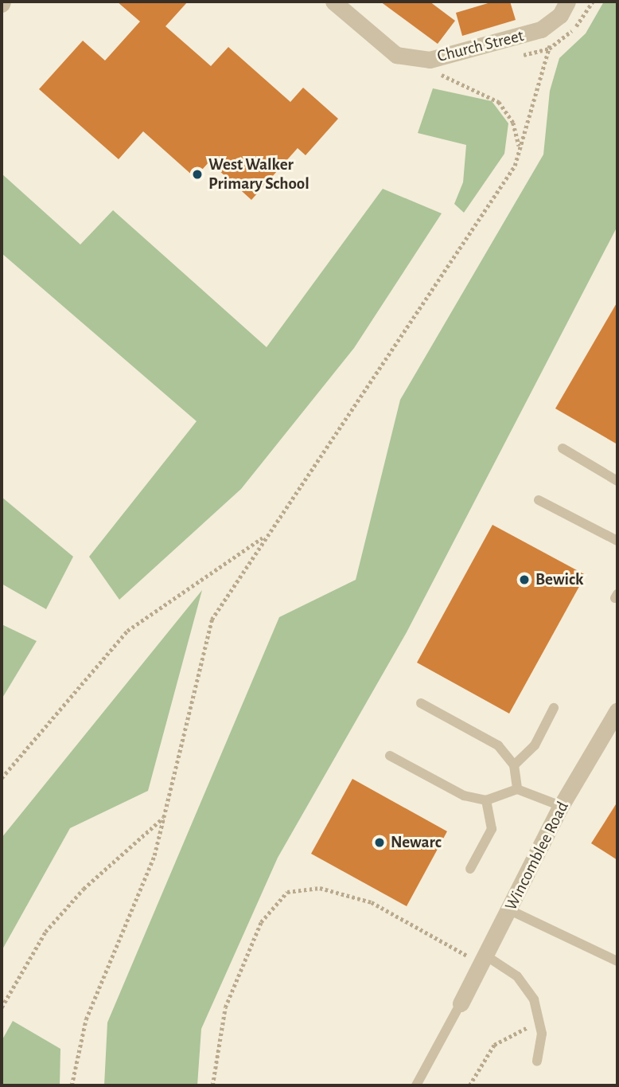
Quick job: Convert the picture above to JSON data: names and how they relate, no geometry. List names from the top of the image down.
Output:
{
  "streets": {
    "street": ["Church Street", "Wincomblee Road"]
  },
  "places": ["West Walker Primary School", "Bewick", "Newarc"]
}
